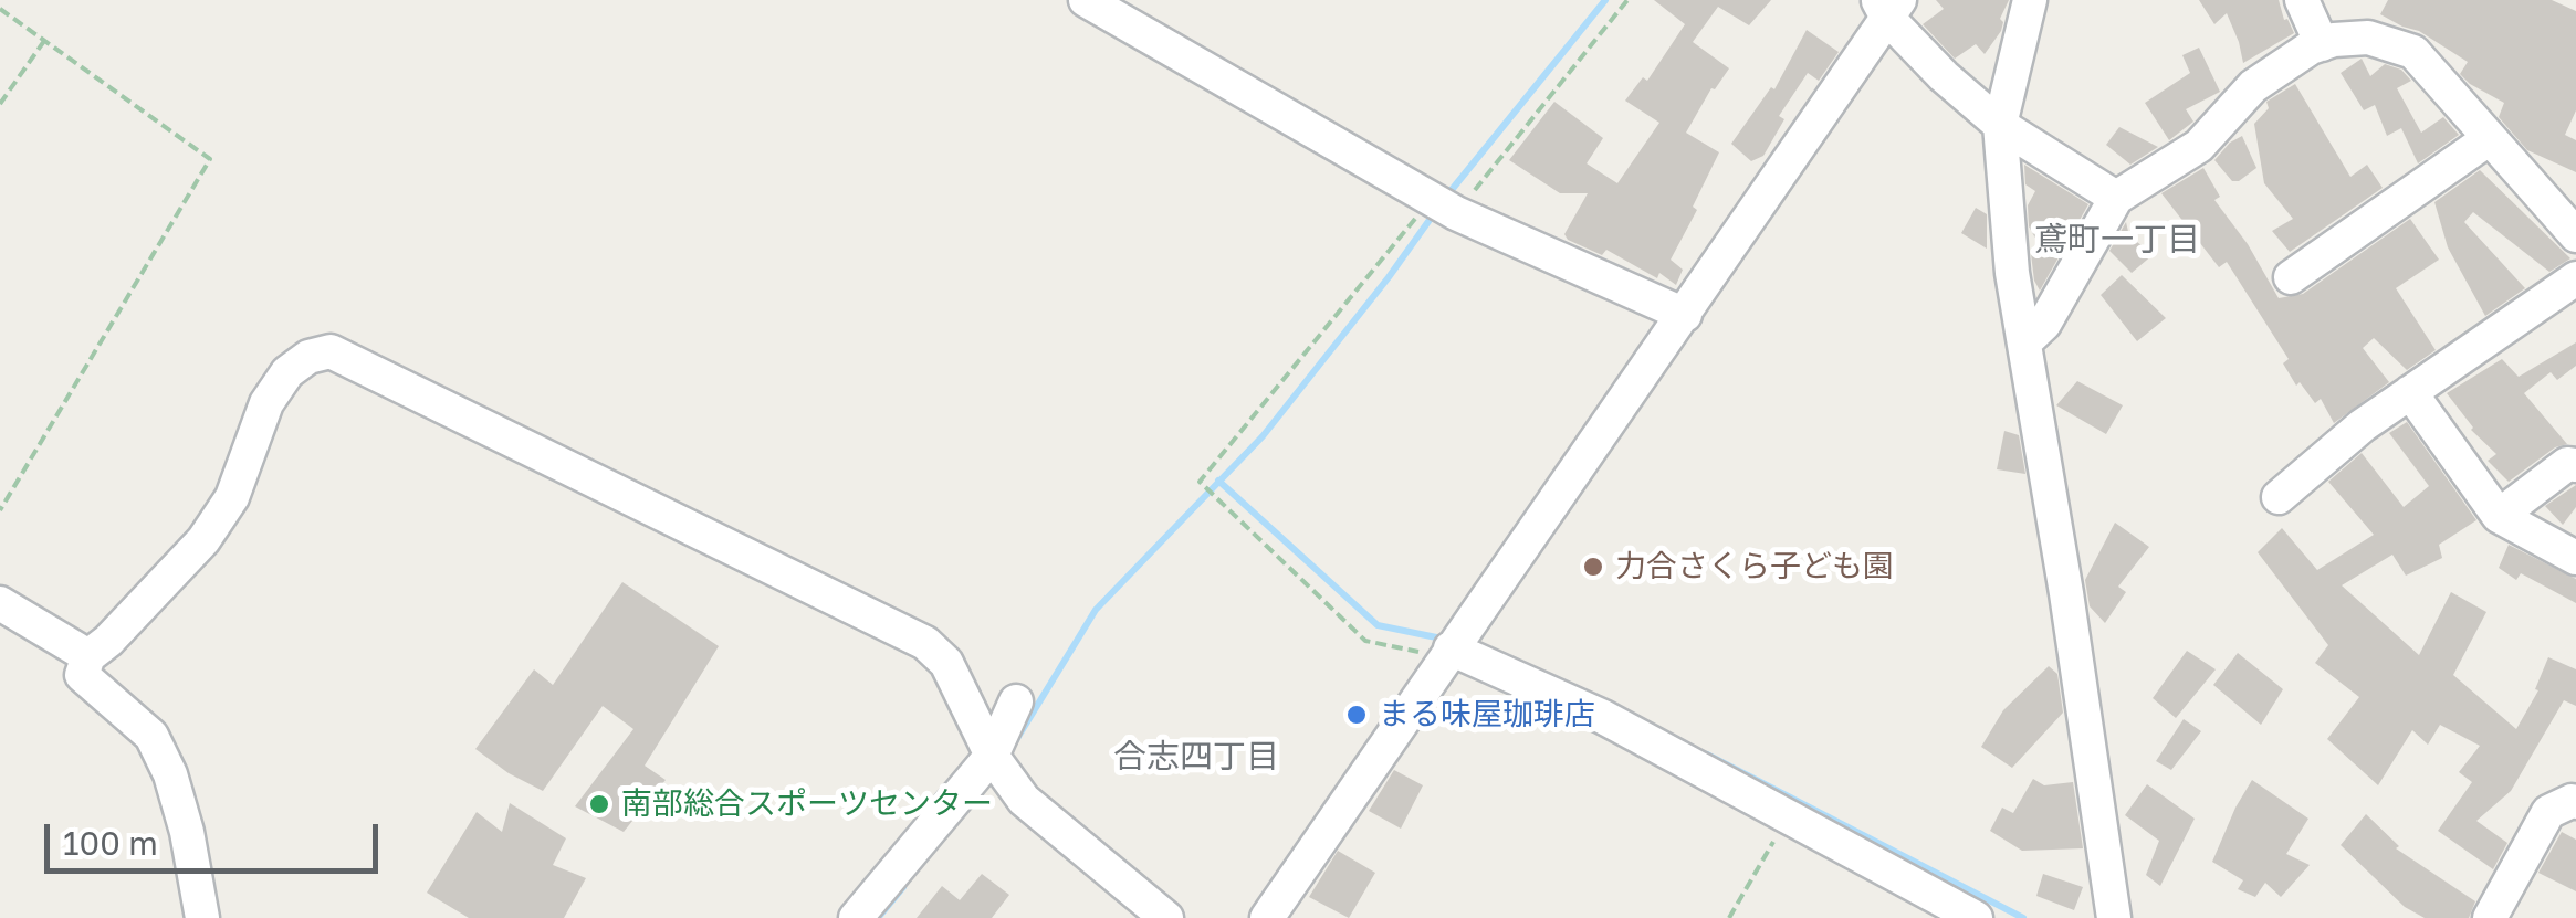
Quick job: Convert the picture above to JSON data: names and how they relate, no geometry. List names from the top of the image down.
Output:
{
  "districts": ["鳶町一丁目", "合志四丁目"],
  "places": ["力合さくら子ども園", "まる味屋珈琲店", "南部総合スポーツセンター"],
  "scale_bar": "100 m"
}
